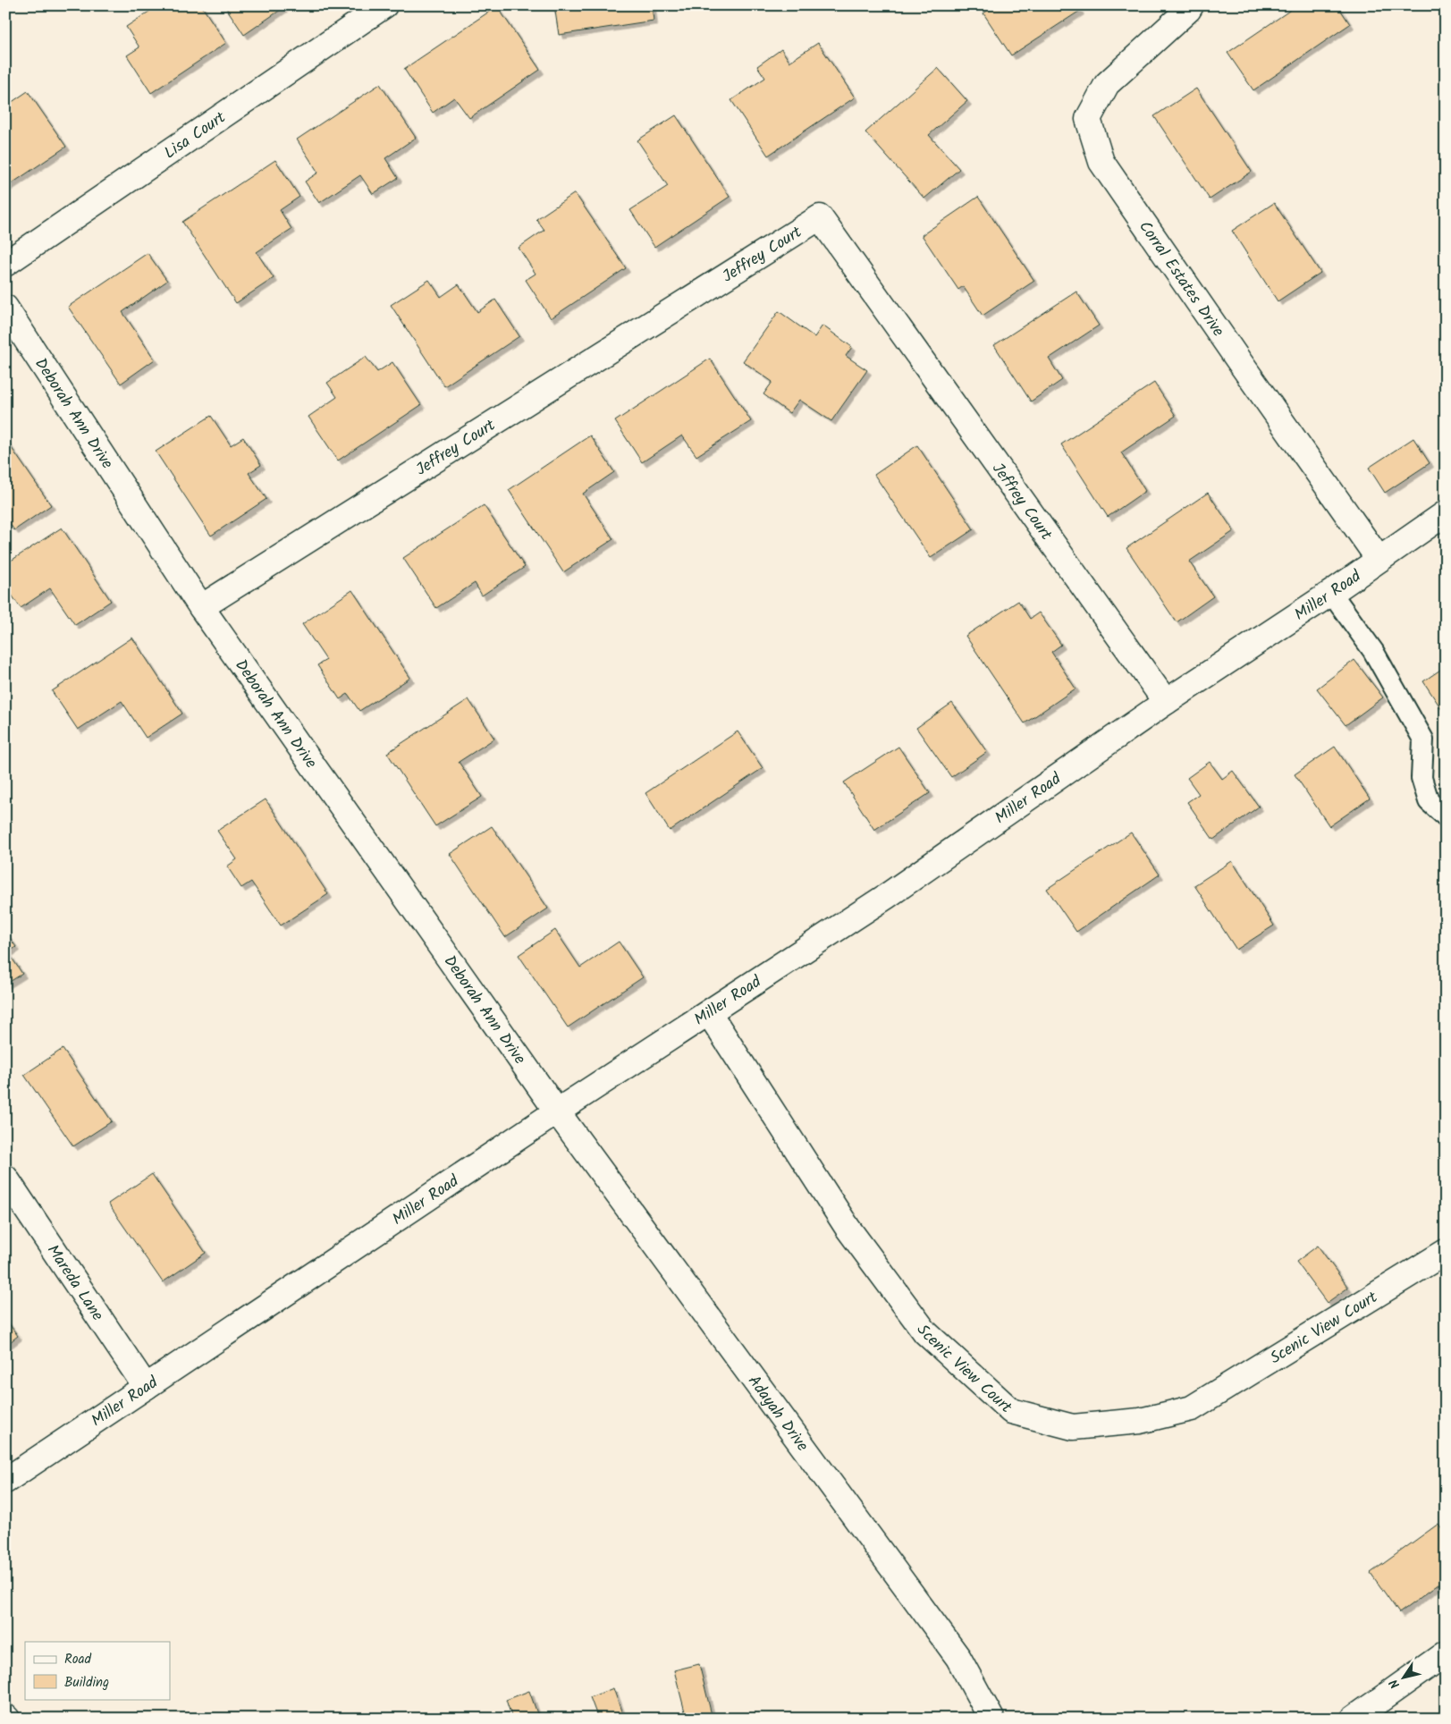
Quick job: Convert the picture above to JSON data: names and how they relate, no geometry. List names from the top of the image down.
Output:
{
  "streets": {
    "street": [
      "Lisa Court",
      "Jeffrey Court",
      "Corral Estates Drive",
      "Deborah Ann Drive",
      "Miller Road",
      "Mareda Lane",
      "Scenic View Court",
      "Adayah Drive"
    ]
  },
  "crossings": [
    ["Jeffrey Court", "Deborah Ann Drive"],
    ["Jeffrey Court", "Miller Road"],
    ["Corral Estates Drive", "Miller Road"],
    ["Deborah Ann Drive", "Miller Road"],
    ["Deborah Ann Drive", "Adayah Drive"],
    ["Miller Road", "Mareda Lane"],
    ["Miller Road", "Scenic View Court"],
    ["Miller Road", "Adayah Drive"]
  ],
  "legend": ["Road", "Building"],
  "north": "bottom left"
}
